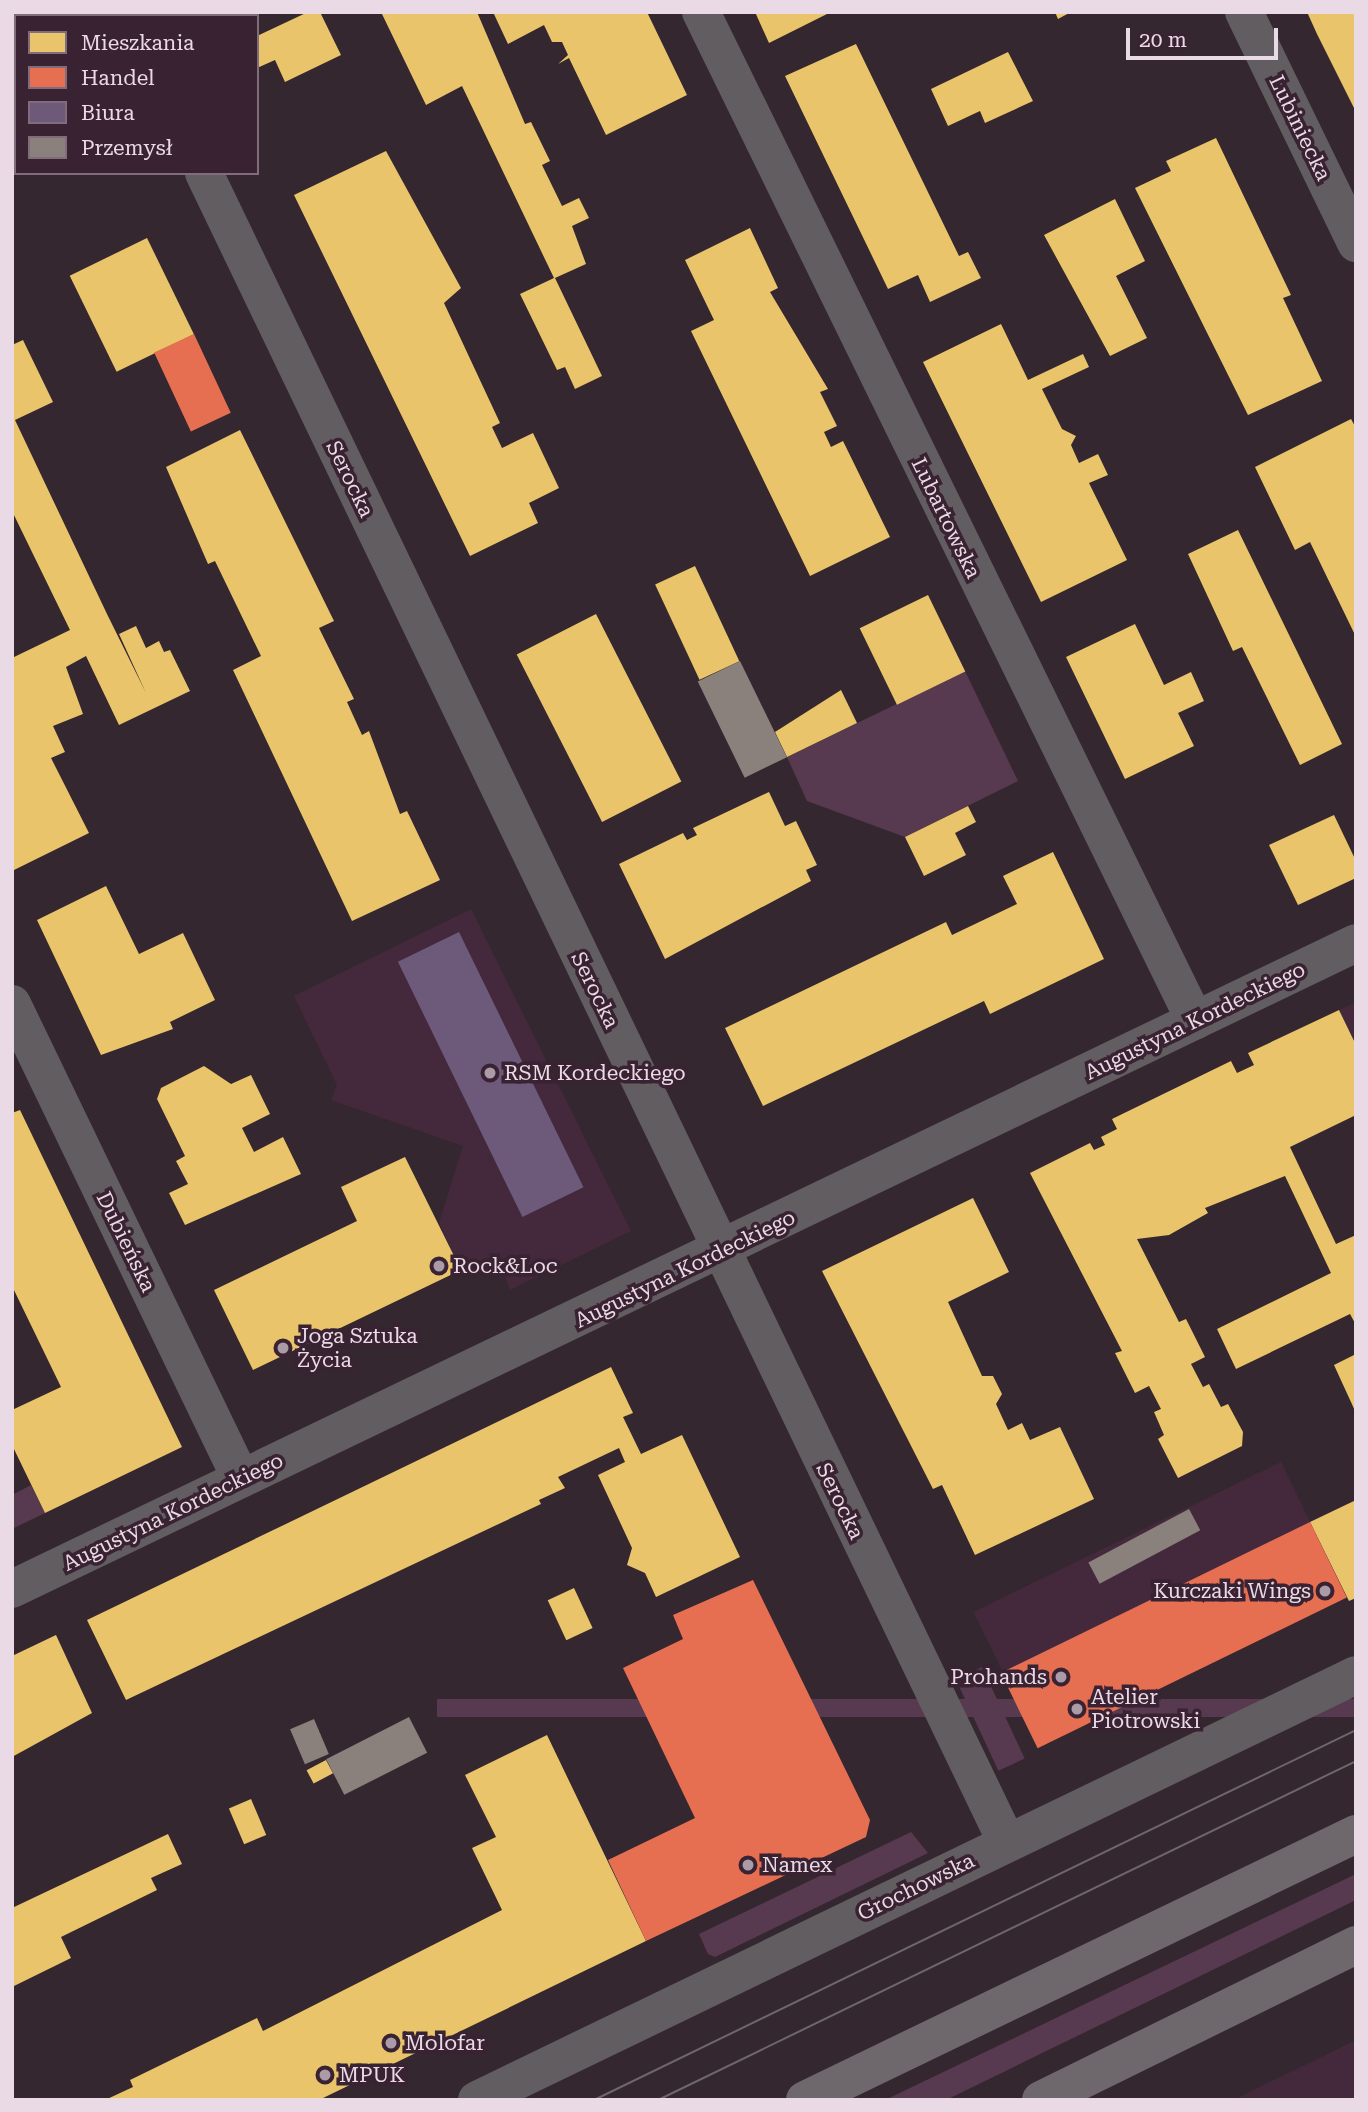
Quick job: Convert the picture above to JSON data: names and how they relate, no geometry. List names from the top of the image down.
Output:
{
  "streets": {
    "street": [
      "Lubiniecka",
      "Serocka",
      "Lubartowska",
      "Augustyna Kordeckiego",
      "Dubieńska",
      "Grochowska"
    ]
  },
  "crossings": [
    ["Serocka", "Augustyna Kordeckiego"],
    ["Serocka", "Grochowska"],
    ["Lubartowska", "Augustyna Kordeckiego"],
    ["Augustyna Kordeckiego", "Dubieńska"]
  ],
  "places": [
    "RSM Kordeckiego",
    "Rock&Loc",
    "Joga Sztuka Życia",
    "Kurczaki Wings",
    "Prohands",
    "Atelier Piotrowski",
    "Namex",
    "Molofar",
    "MPUK"
  ],
  "legend": [
    "Mieszkania",
    "Handel",
    "Biura",
    "Przemysł"
  ],
  "scale_bar": "20 m"
}
